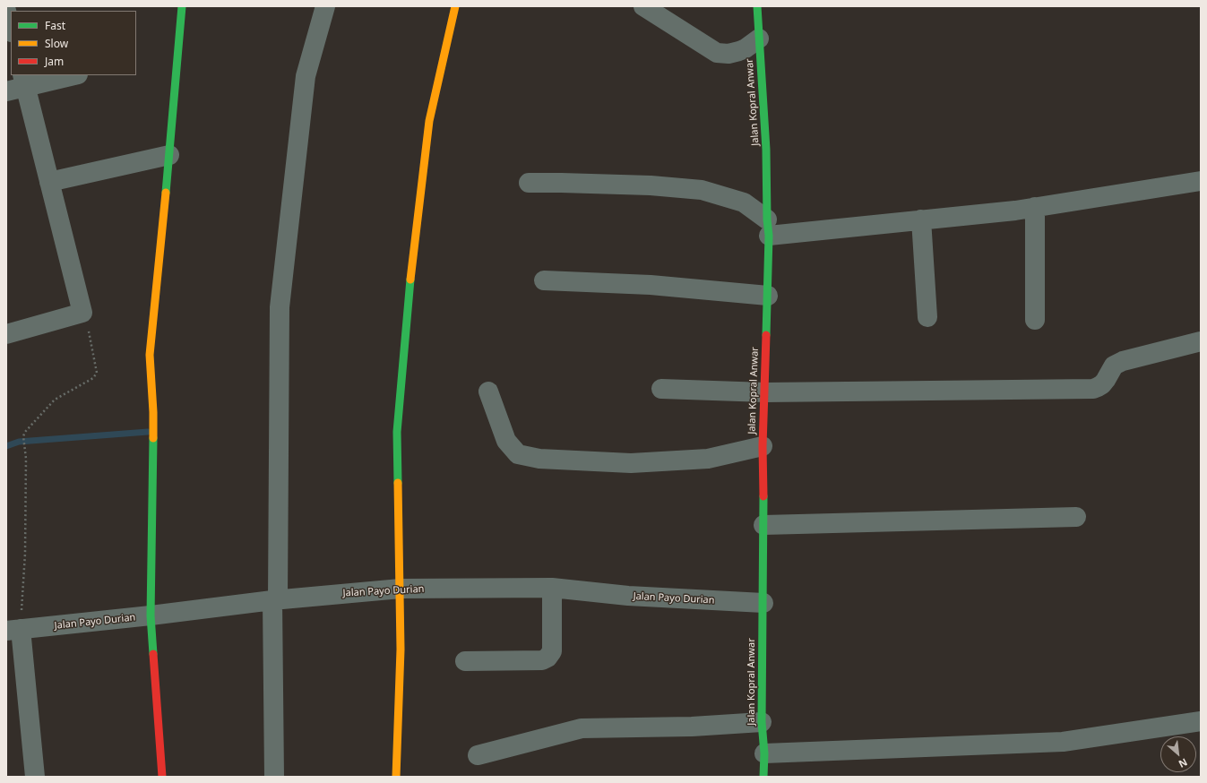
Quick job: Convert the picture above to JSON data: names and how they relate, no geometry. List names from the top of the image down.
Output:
{
  "streets": {
    "street": ["Jalan Kopral Anwar", "Jalan Payo Durian"]
  },
  "crossings": [
    ["Jalan Kopral Anwar", "Jalan Payo Durian"]
  ],
  "legend": ["Fast", "Slow", "Jam"],
  "north": "bottom right"
}
